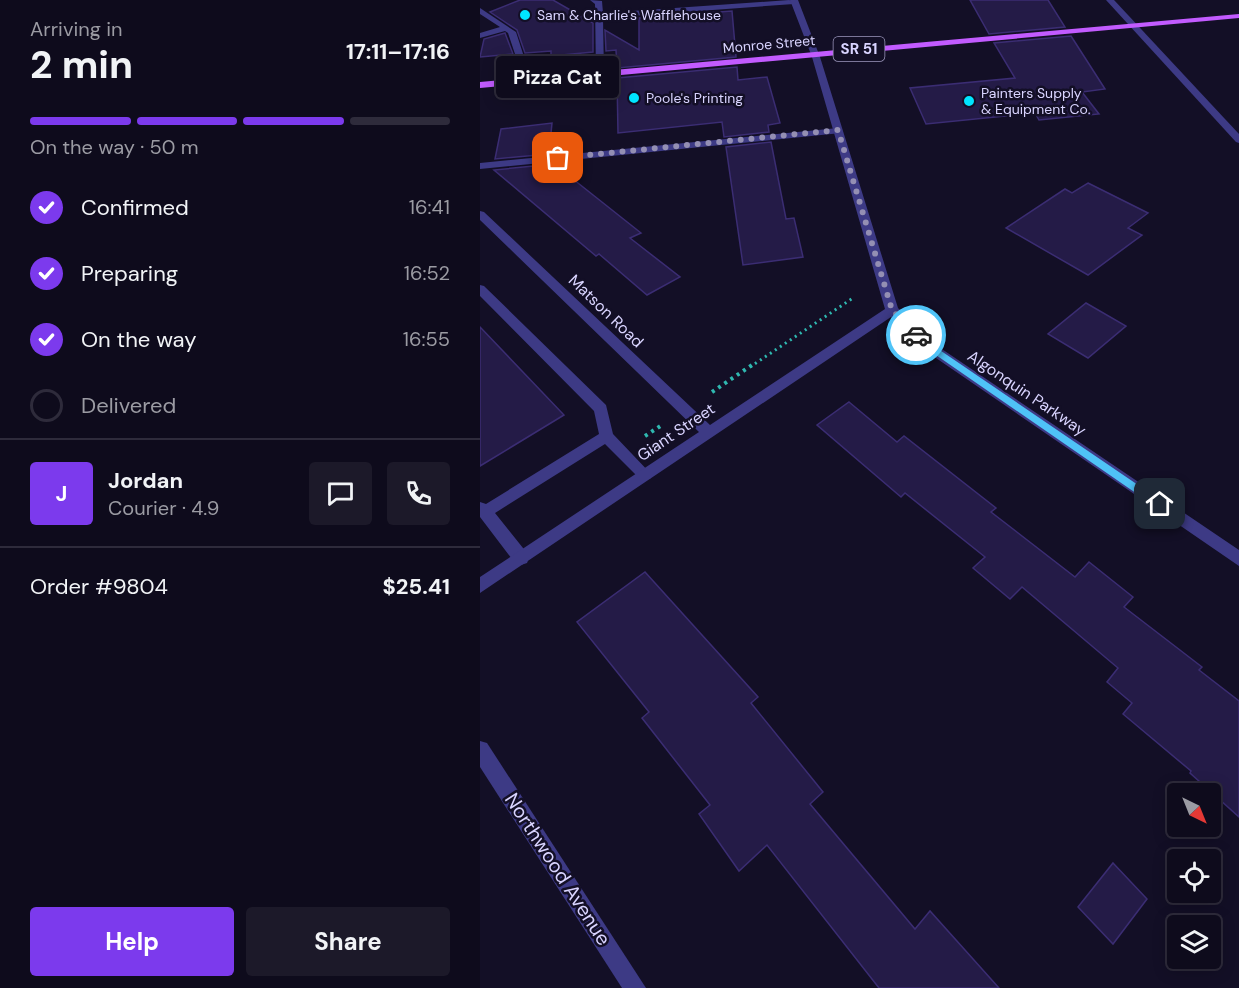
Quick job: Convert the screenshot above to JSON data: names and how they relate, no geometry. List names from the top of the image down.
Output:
{
  "streets": {
    "main road": ["Monroe Street", "SR 51"],
    "street": [
      "Matson Road",
      "Algonquin Parkway",
      "Giant Street",
      "Northwood Avenue"
    ]
  },
  "crossings": [
    ["Monroe Street", "Algonquin Parkway"],
    ["Matson Road", "Giant Street"],
    ["Algonquin Parkway", "Giant Street"]
  ],
  "places": [
    "Sam & Charlie's Wafflehouse",
    "Poole's Printing",
    "Painters Supply & Equipment Co.",
    "Pizza Cat"
  ],
  "north": "bottom right",
  "page": {
    "heading": ["2 min", "Arriving in", "17:11–17:16"],
    "panel": [
      "Jordan",
      "Courier · 4.9",
      "Order #9804",
      "$25.41"
    ],
    "bubble": "Pizza Cat",
    "bar": "On the way · 50 m",
    "list": [
      ["Confirmed", "16:41"],
      ["Preparing", "16:52"],
      ["On the way", "16:55"],
      "Delivered"
    ],
    "round": "J",
    "buttons": ["Help", "Share"]
  }
}
